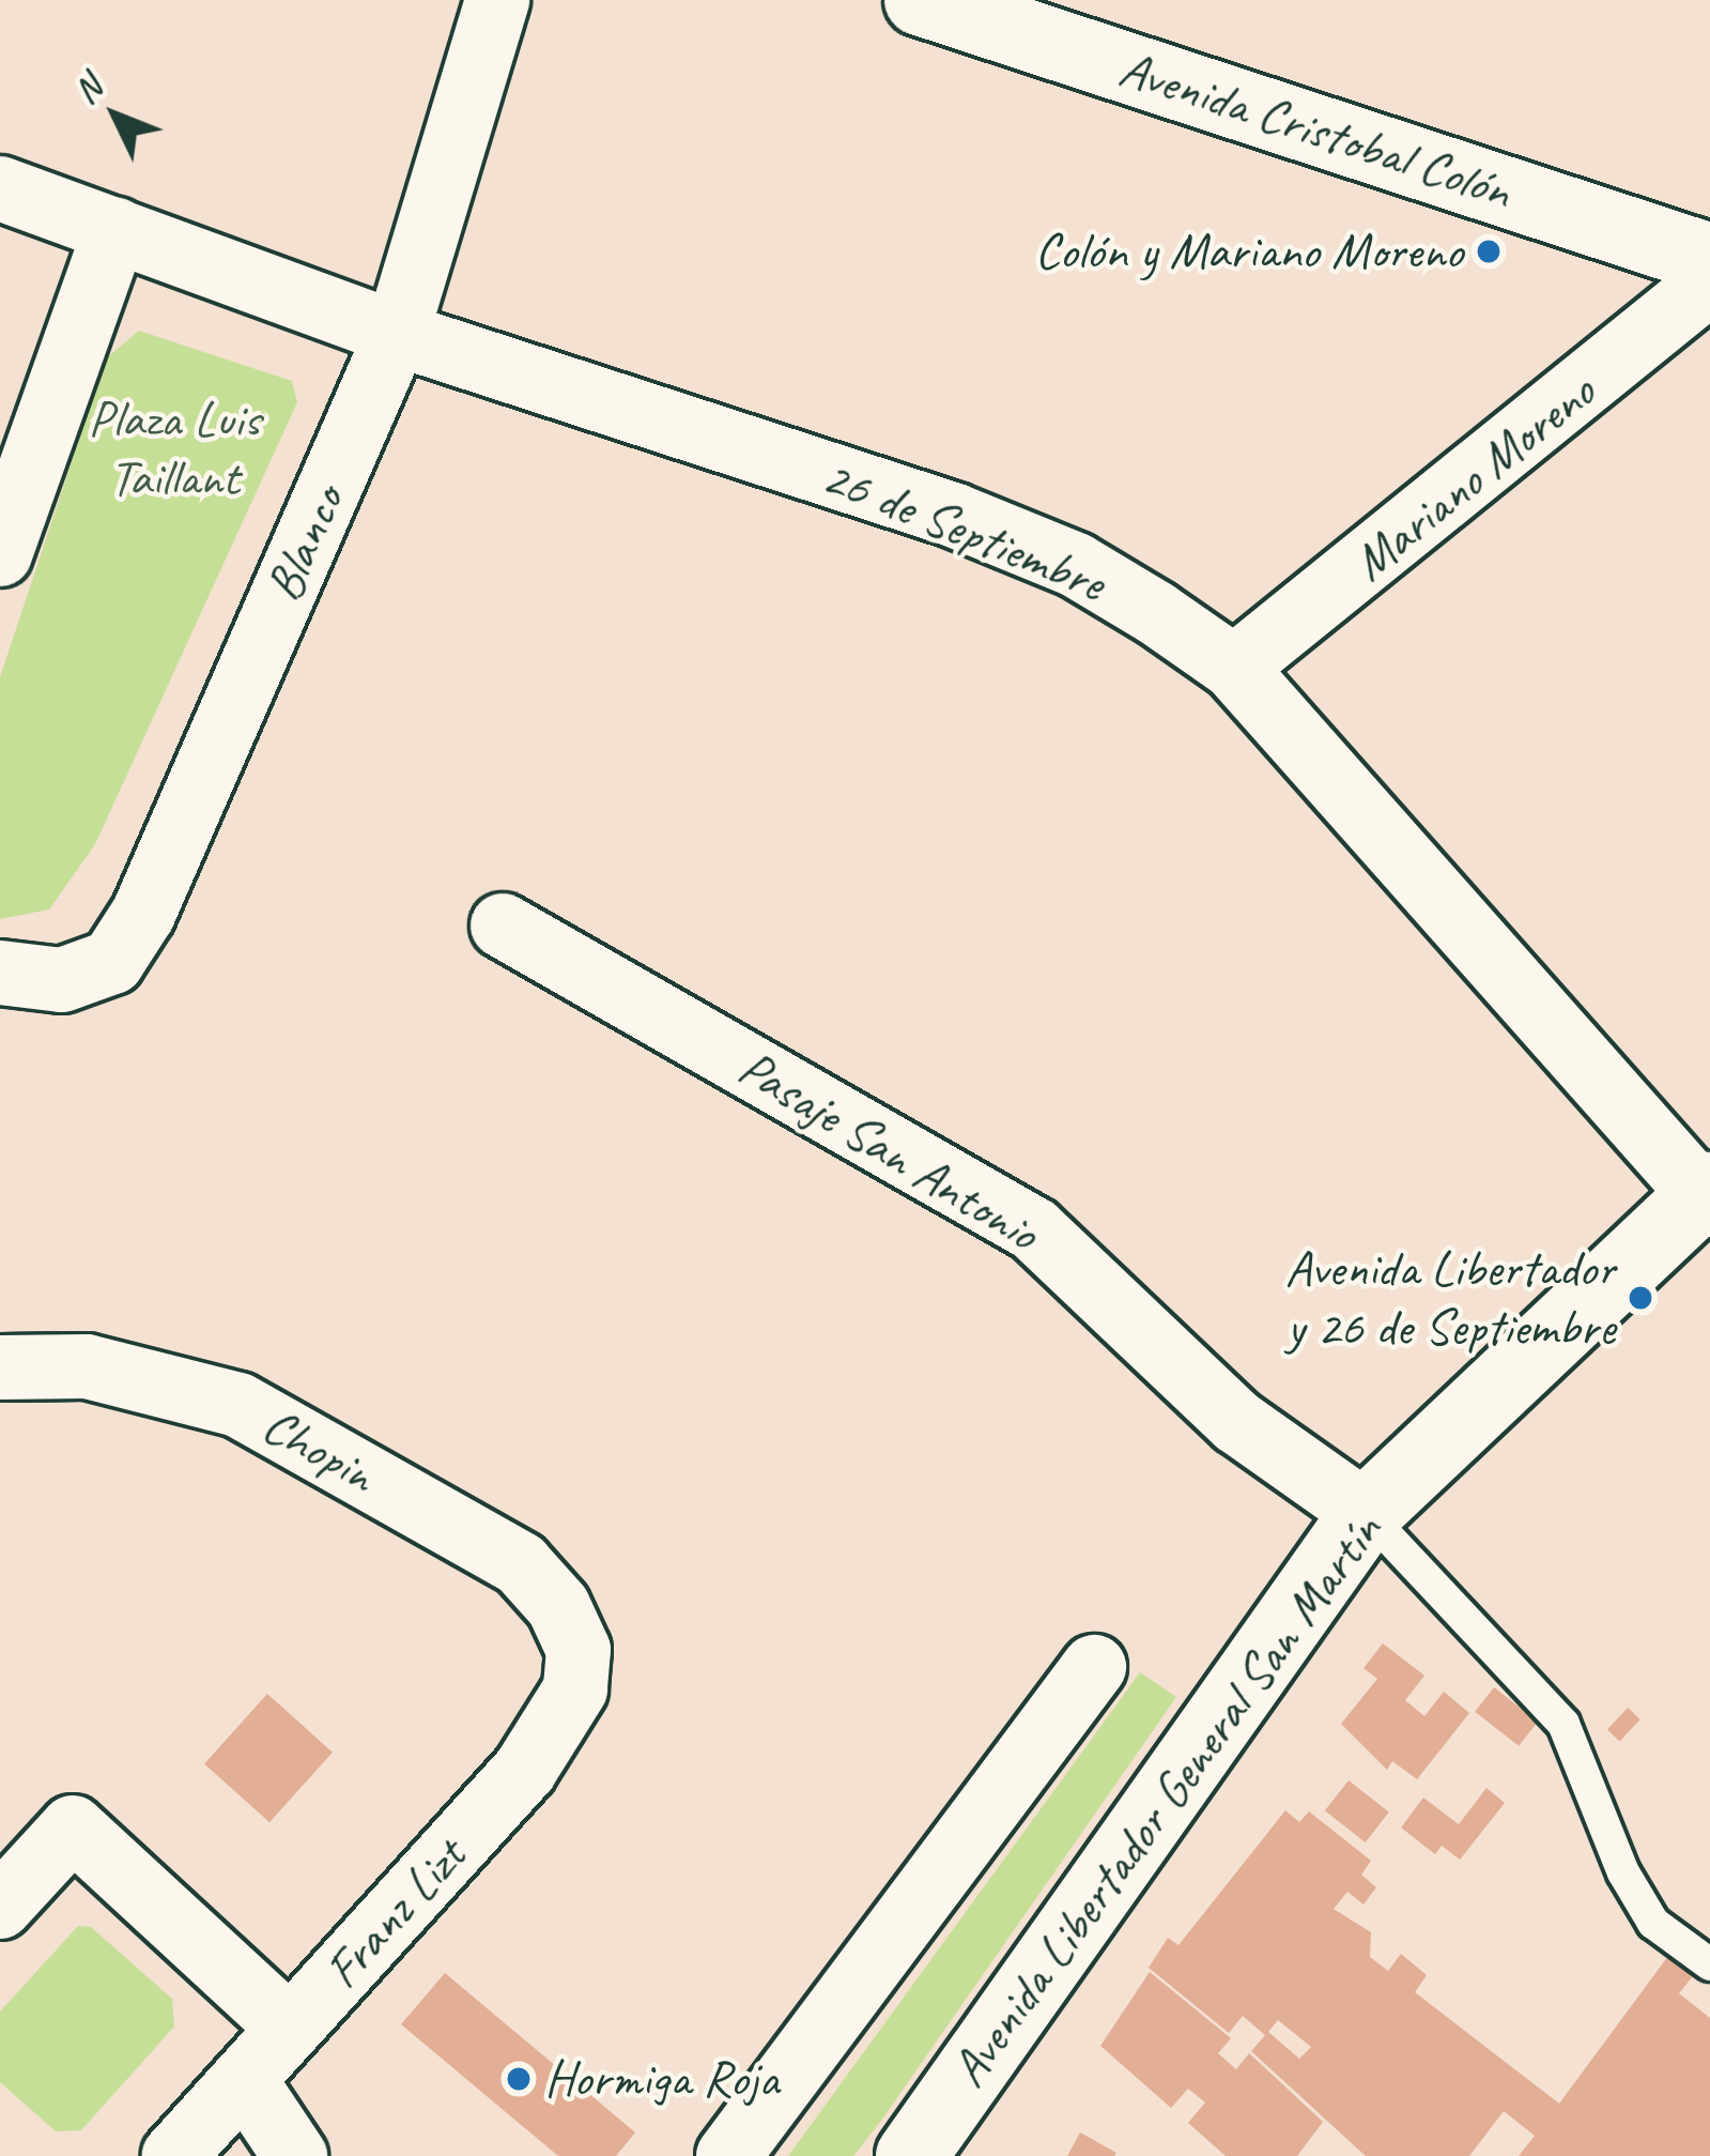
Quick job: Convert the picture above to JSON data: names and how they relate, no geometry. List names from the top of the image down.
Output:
{
  "streets": {
    "main road": ["Avenida Cristobal Colón", "Avenida Libertador General San Martín"],
    "street": [
      "Mariano Moreno",
      "26 de Septiembre",
      "Blanco",
      "Pasaje San Antonio",
      "Chopin",
      "Franz Lizt"
    ]
  },
  "crossings": [
    ["Mariano Moreno", "26 de Septiembre"],
    ["26 de Septiembre", "Blanco"],
    ["26 de Septiembre", "Avenida Libertador General San Martín"],
    ["Pasaje San Antonio", "Avenida Libertador General San Martín"],
    ["Chopin", "Franz Lizt"]
  ],
  "parks": ["Plaza Luis Taillant"],
  "places": ["Colón y Mariano Moreno", "Avenida Libertador y 26 de Septiembre", "Hormiga Roja"],
  "north": "top left"
}
